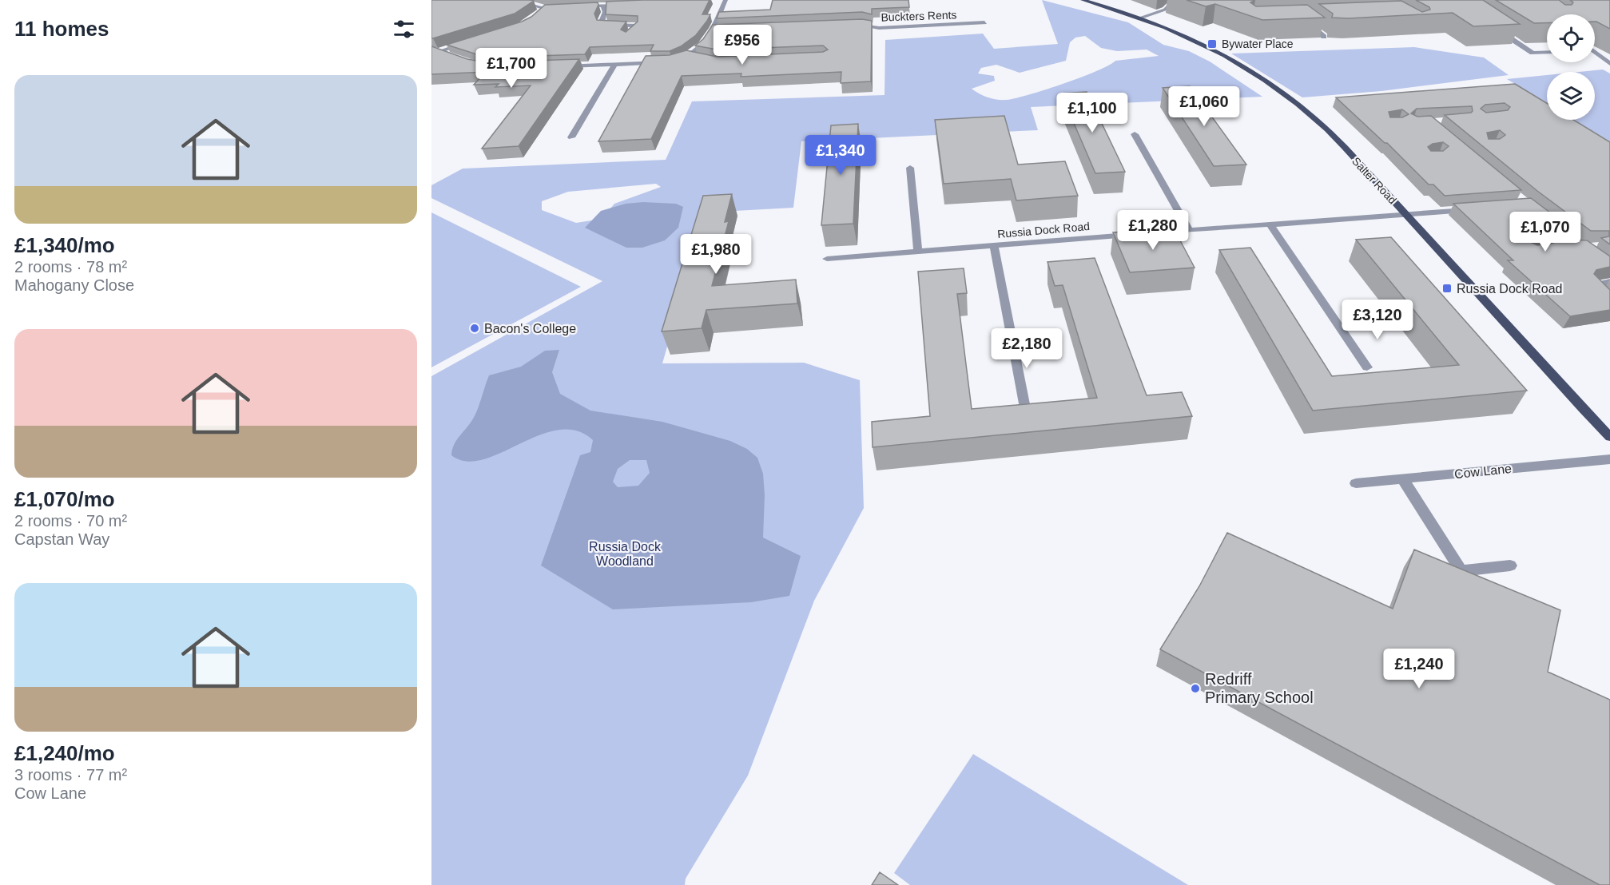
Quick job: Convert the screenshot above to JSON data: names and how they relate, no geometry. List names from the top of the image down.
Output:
{
  "streets": {
    "main road": ["Salter Road"],
    "street": ["Buckters Rents", "Russia Dock Road", "Cow Lane"]
  },
  "parks": ["Russia Dock Woodland"],
  "places": {
    "transit": ["Bywater Place", "Russia Dock Road"],
    "other": ["Bacon's College", "Redriff Primary School"]
  },
  "page": {
    "heading": "11 homes",
    "price": [
      "£956",
      "£1,700",
      "£1,060",
      "£1,100",
      "£1,340",
      "£1,280",
      "£1,070",
      "£1,980",
      "£3,120",
      "£2,180",
      "£1,240"
    ],
    "list": [
      {
        "name": "£1,340/mo",
        "note": "2 rooms · 78 m² · Mahogany Close"
      },
      {
        "name": "£1,070/mo",
        "note": "2 rooms · 70 m² · Capstan Way"
      },
      {
        "name": "£1,240/mo",
        "note": "3 rooms · 77 m² · Cow Lane"
      }
    ]
  }
}
